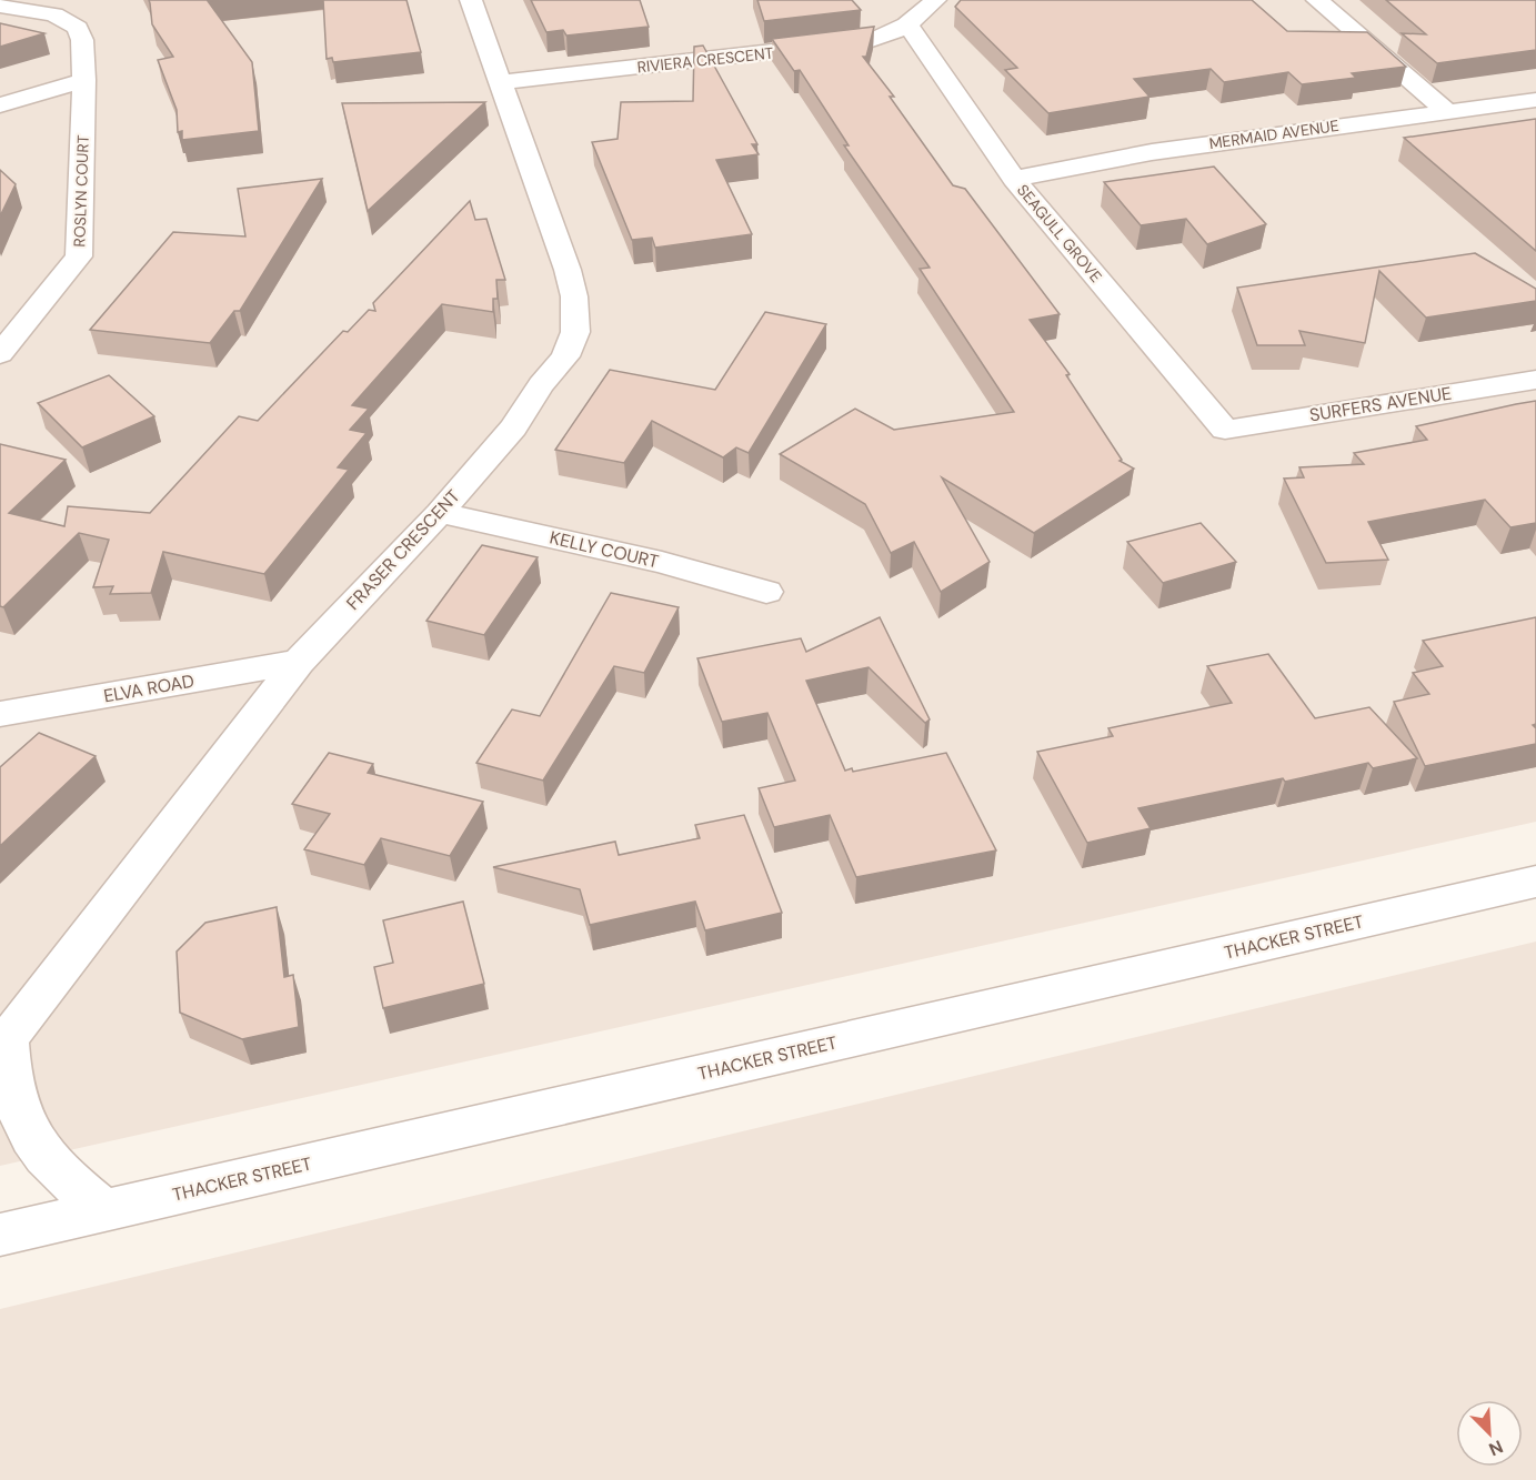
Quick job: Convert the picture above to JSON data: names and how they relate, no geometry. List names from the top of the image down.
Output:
{
  "streets": {
    "street": [
      "RIVIERA CRESCENT",
      "MERMAID AVENUE",
      "ROSLYN COURT",
      "SEAGULL GROVE",
      "SURFERS AVENUE",
      "FRASER CRESCENT",
      "KELLY COURT",
      "ELVA ROAD",
      "THACKER STREET"
    ]
  },
  "crossings": [
    ["RIVIERA CRESCENT", "SEAGULL GROVE"],
    ["RIVIERA CRESCENT", "FRASER CRESCENT"],
    ["MERMAID AVENUE", "SEAGULL GROVE"],
    ["SEAGULL GROVE", "SURFERS AVENUE"],
    ["FRASER CRESCENT", "KELLY COURT"],
    ["FRASER CRESCENT", "ELVA ROAD"],
    ["FRASER CRESCENT", "THACKER STREET"]
  ],
  "north": "bottom right"
}
